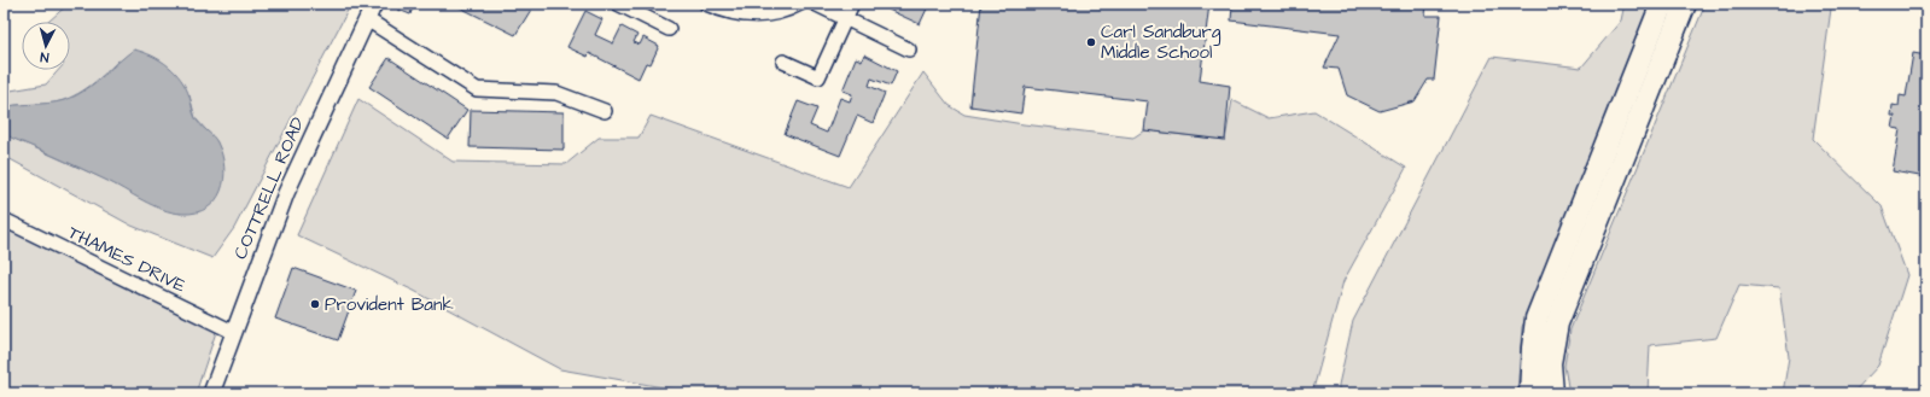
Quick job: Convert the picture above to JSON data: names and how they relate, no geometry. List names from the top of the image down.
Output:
{
  "streets": {
    "street": ["COTTRELL ROAD", "THAMES DRIVE"]
  },
  "crossings": [
    ["COTTRELL ROAD", "THAMES DRIVE"]
  ],
  "places": ["Carl Sandburg Middle School", "Provident Bank"],
  "north": "bottom"
}
